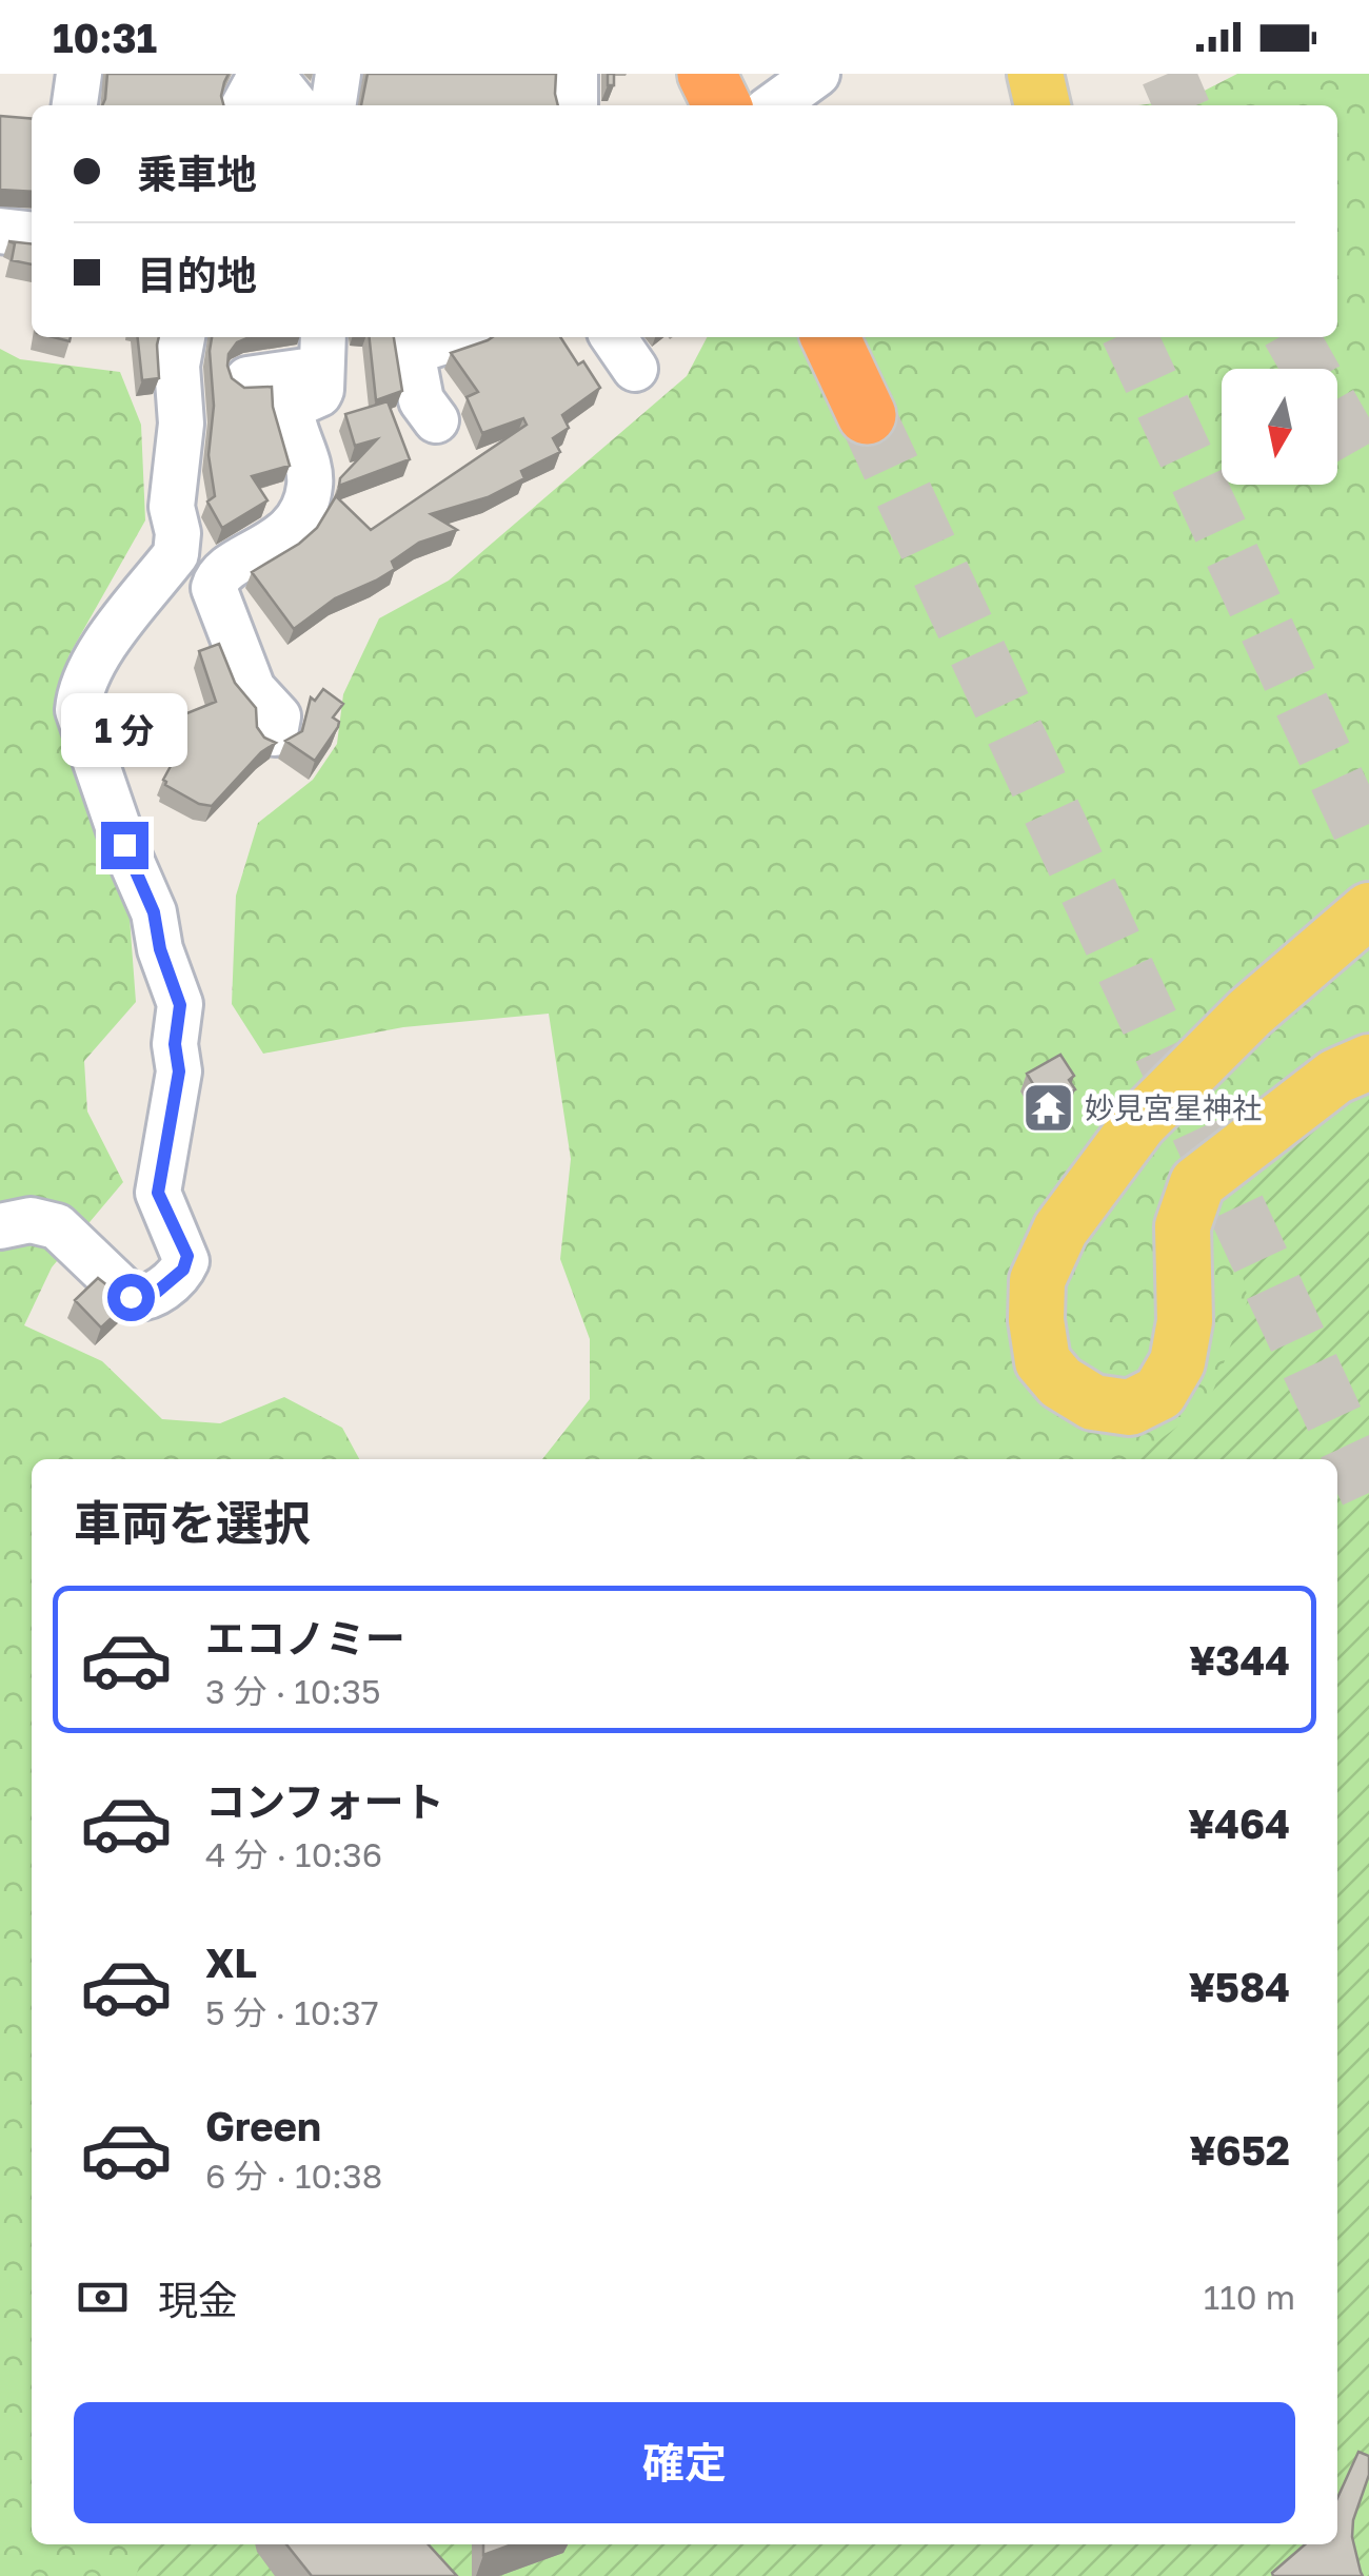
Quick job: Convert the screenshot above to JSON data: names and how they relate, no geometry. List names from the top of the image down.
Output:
{
  "places": {
    "temple": ["妙見宮星神社"]
  },
  "north": "bottom",
  "page": {
    "status": "10:31",
    "banner": ["乗車地", "目的地"],
    "bubble": "1 分",
    "heading": "車両を選択",
    "list": [
      {
        "name": "エコノミー",
        "note": "3 分 · 10:35",
        "value": "¥344"
      },
      {
        "name": "コンフォート",
        "note": "4 分 · 10:36",
        "value": "¥464"
      },
      {
        "name": "XL",
        "note": "5 分 · 10:37",
        "value": "¥584"
      },
      {
        "name": "Green",
        "note": "6 分 · 10:38",
        "value": "¥652"
      }
    ],
    "pay": ["現金", "110 m"],
    "buttons": "確定"
  }
}
